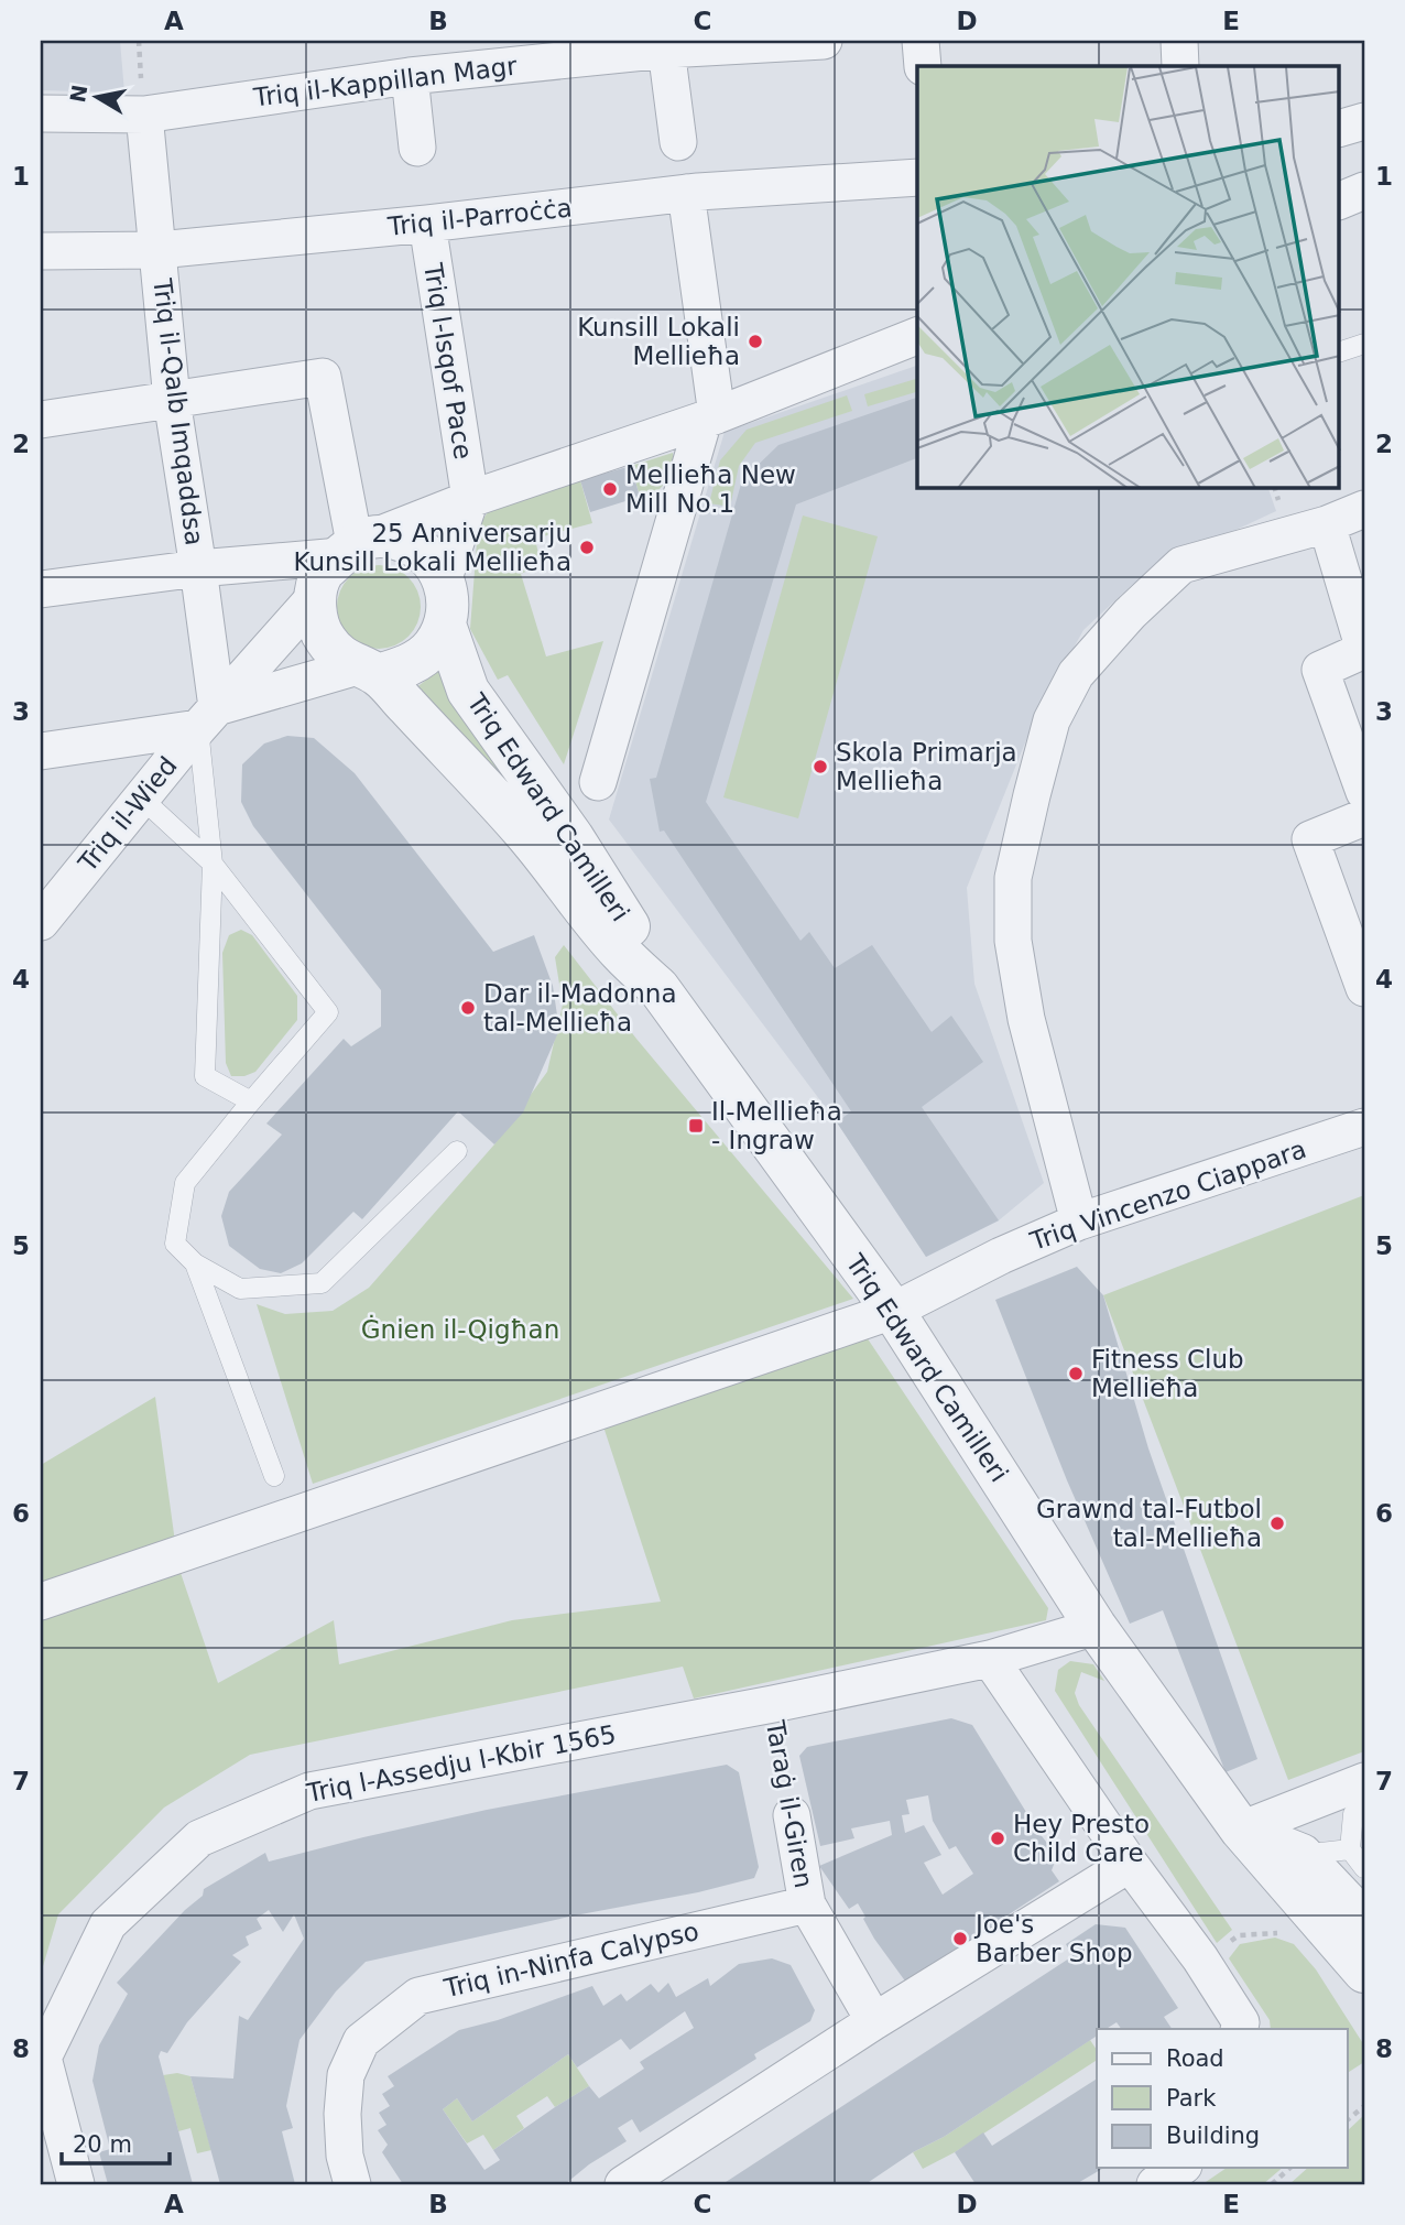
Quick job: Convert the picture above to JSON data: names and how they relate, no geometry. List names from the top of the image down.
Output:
{
  "streets": {
    "street": [
      "Triq il-Kappillan Magr",
      "Triq il-Parroċċa",
      "Triq l-Isqof Pace",
      "Triq il-Qalb Imqaddsa",
      "Triq Edward Camilleri",
      "Triq il-Wied",
      "Triq Vincenzo Ciappara",
      "Triq l-Assedju l-Kbir 1565",
      "Taraġ il-Giren",
      "Triq in-Ninfa Calypso"
    ]
  },
  "crossings": [
    ["Triq il-Kappillan Magr", "Triq il-Qalb Imqaddsa"],
    ["Triq il-Parroċċa", "Triq l-Isqof Pace"],
    ["Triq il-Parroċċa", "Triq il-Qalb Imqaddsa"],
    ["Triq il-Qalb Imqaddsa", "Triq il-Wied"],
    ["Triq Edward Camilleri", "Triq il-Wied"],
    ["Triq Edward Camilleri", "Triq Vincenzo Ciappara"],
    ["Triq Edward Camilleri", "Triq l-Assedju l-Kbir 1565"],
    ["Triq l-Assedju l-Kbir 1565", "Taraġ il-Giren"],
    ["Taraġ il-Giren", "Triq in-Ninfa Calypso"]
  ],
  "parks": ["Ġnien il-Qigħan"],
  "places": {
    "other": [
      "Kunsill Lokali Mellieħa",
      "Mellieħa New Mill No.1",
      "25 Anniversarju Kunsill Lokali Mellieħa",
      "Skola Primarja Mellieħa",
      "Dar il-Madonna tal-Mellieħa",
      "Fitness Club Mellieħa",
      "Grawnd tal-Futbol tal-Mellieħa",
      "Hey Presto Child Care",
      "Joe's Barber Shop"
    ],
    "transit": ["Il-Mellieħa - Ingraw"]
  },
  "legend": ["Road", "Park", "Building"],
  "scale_bar": "20 m",
  "north": "left",
  "grid": {
    "columns": [
      "A",
      "B",
      "C",
      "D",
      "E"
    ],
    "rows": [
      "1",
      "2",
      "3",
      "4",
      "5",
      "6",
      "7",
      "8"
    ]
  }
}
